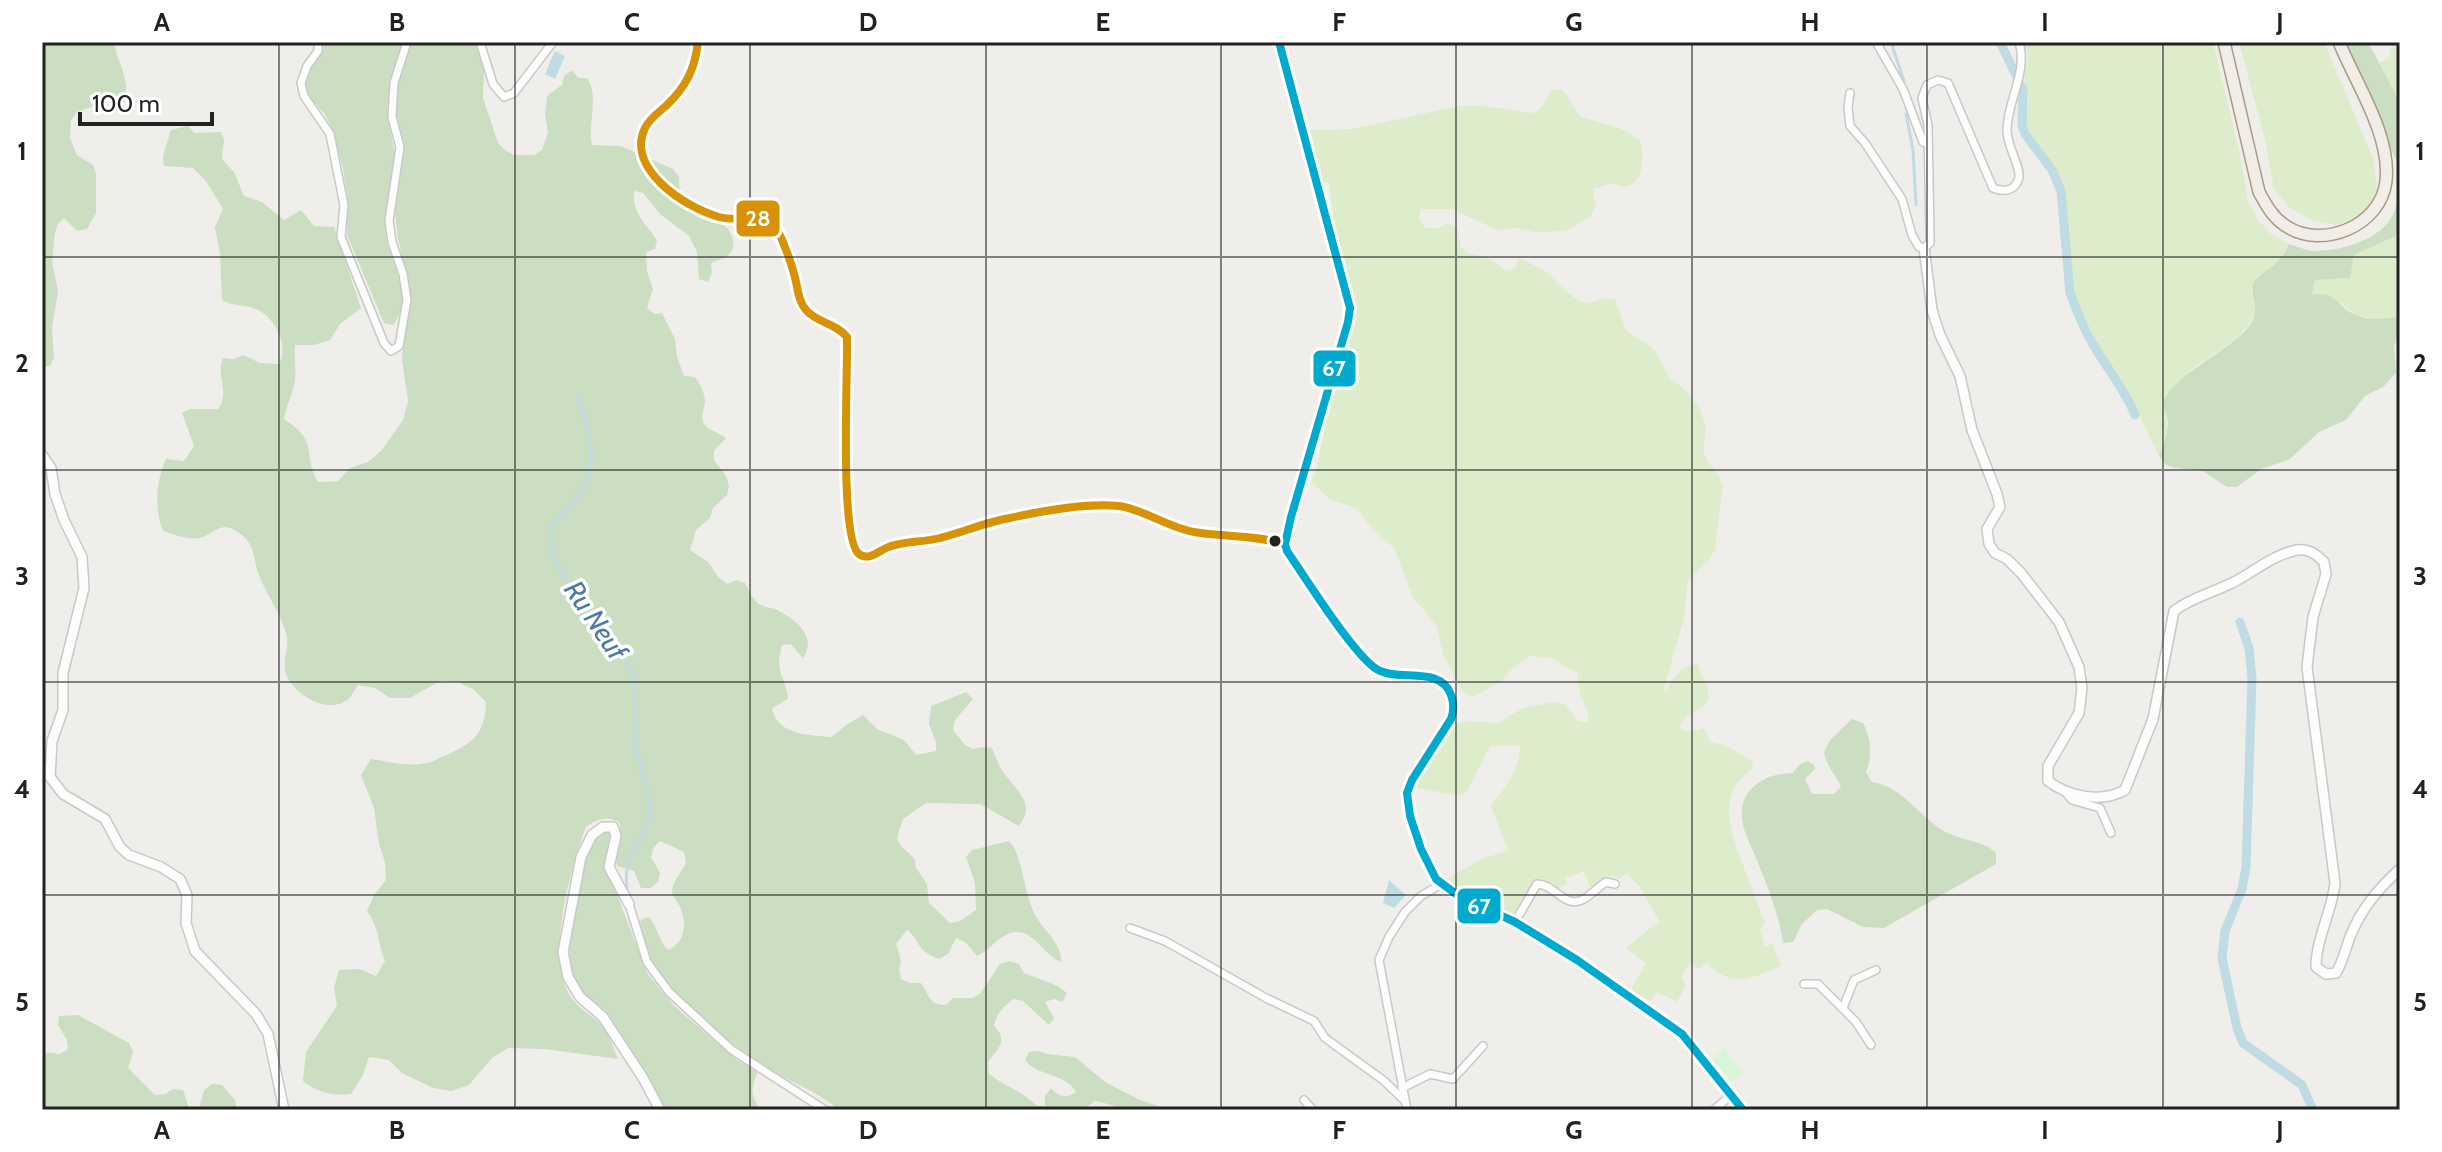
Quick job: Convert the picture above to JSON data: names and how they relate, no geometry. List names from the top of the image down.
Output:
{
  "water": ["Ru Neuf"],
  "lines": ["transit line 28", "transit line 67"],
  "scale_bar": "100 m",
  "grid": {
    "columns": [
      "A",
      "B",
      "C",
      "D",
      "E",
      "F",
      "G",
      "H",
      "I",
      "J"
    ],
    "rows": [
      "1",
      "2",
      "3",
      "4",
      "5"
    ]
  }
}
